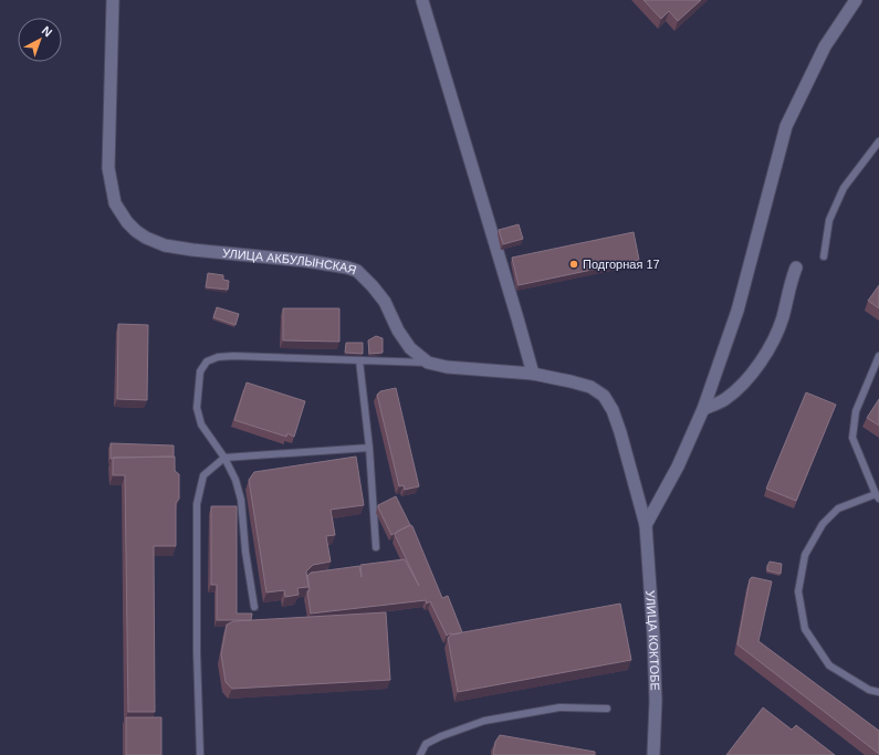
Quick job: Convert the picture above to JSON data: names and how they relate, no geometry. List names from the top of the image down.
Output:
{
  "streets": {
    "street": ["УЛИЦА АКБУЛЫНСКАЯ", "УЛИЦА КОКТОБЕ"]
  },
  "crossings": [
    ["УЛИЦА АКБУЛЫНСКАЯ", "УЛИЦА КОКТОБЕ"]
  ],
  "places": ["Подгорная 17"],
  "north": "top right"
}
